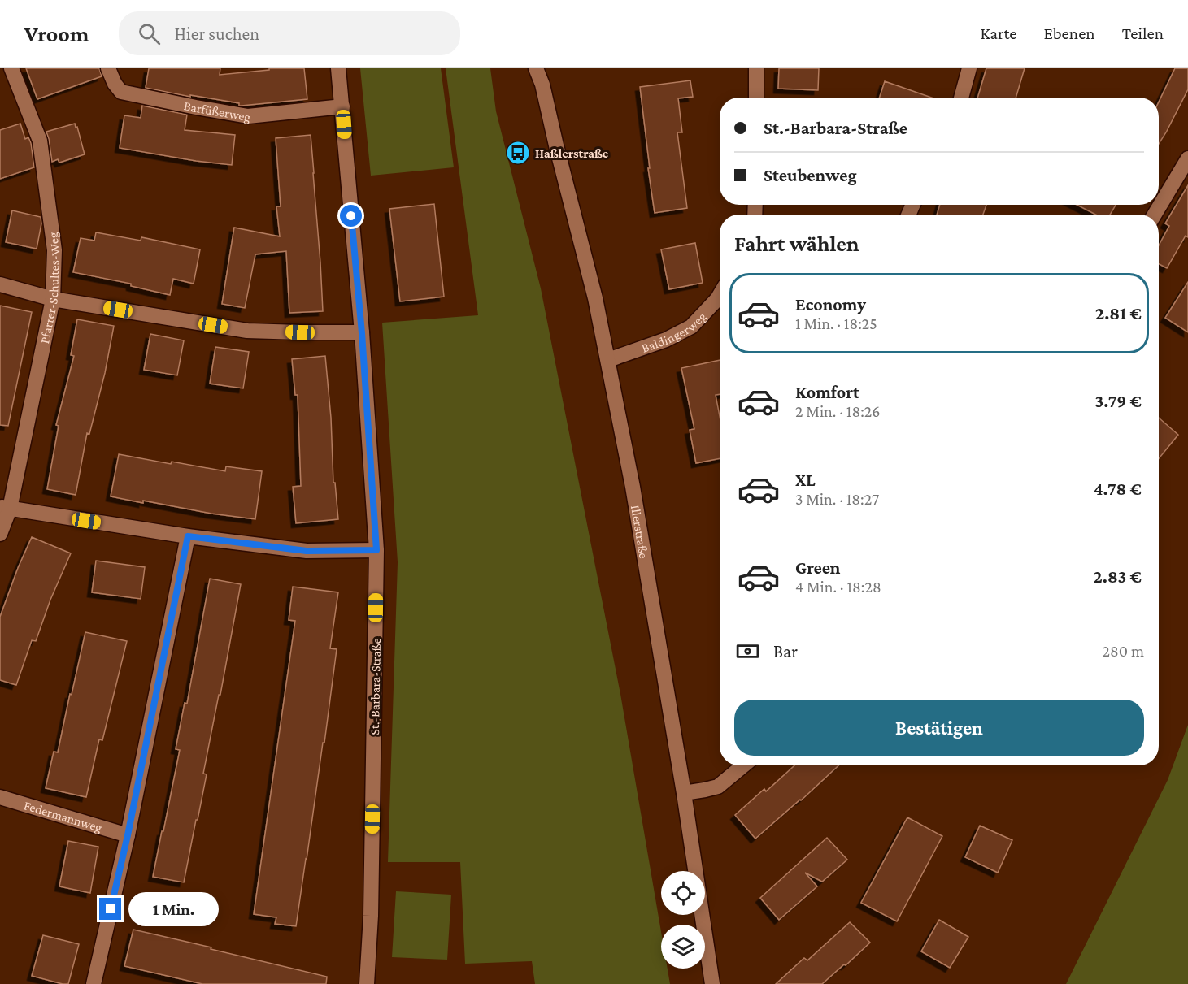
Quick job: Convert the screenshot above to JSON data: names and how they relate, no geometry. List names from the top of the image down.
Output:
{
  "streets": {
    "street": [
      "Barfüßerweg",
      "Pfarrer-Schultes-Weg",
      "Baldingerweg",
      "Illerstraße",
      "St.-Barbara-Straße",
      "Federmannweg"
    ]
  },
  "crossings": [
    ["Barfüßerweg", "St.-Barbara-Straße"],
    ["Baldingerweg", "Illerstraße"]
  ],
  "places": {
    "bus stop": ["Haßlerstraße"]
  },
  "page": {
    "header": "Vroom",
    "search": "Hier suchen",
    "nav": ["Karte", "Ebenen", "Teilen"],
    "banner": ["St.-Barbara-Straße", "Steubenweg"],
    "heading": "Fahrt wählen",
    "list": [
      {
        "name": "Economy",
        "note": "1 Min. · 18:25",
        "value": "2.81 €"
      },
      {
        "name": "Komfort",
        "note": "2 Min. · 18:26",
        "value": "3.79 €"
      },
      {
        "name": "XL",
        "note": "3 Min. · 18:27",
        "value": "4.78 €"
      },
      {
        "name": "Green",
        "note": "4 Min. · 18:28",
        "value": "2.83 €"
      }
    ],
    "pay": ["Bar", "280 m"],
    "buttons": "Bestätigen",
    "bubble": "1 Min."
  }
}
